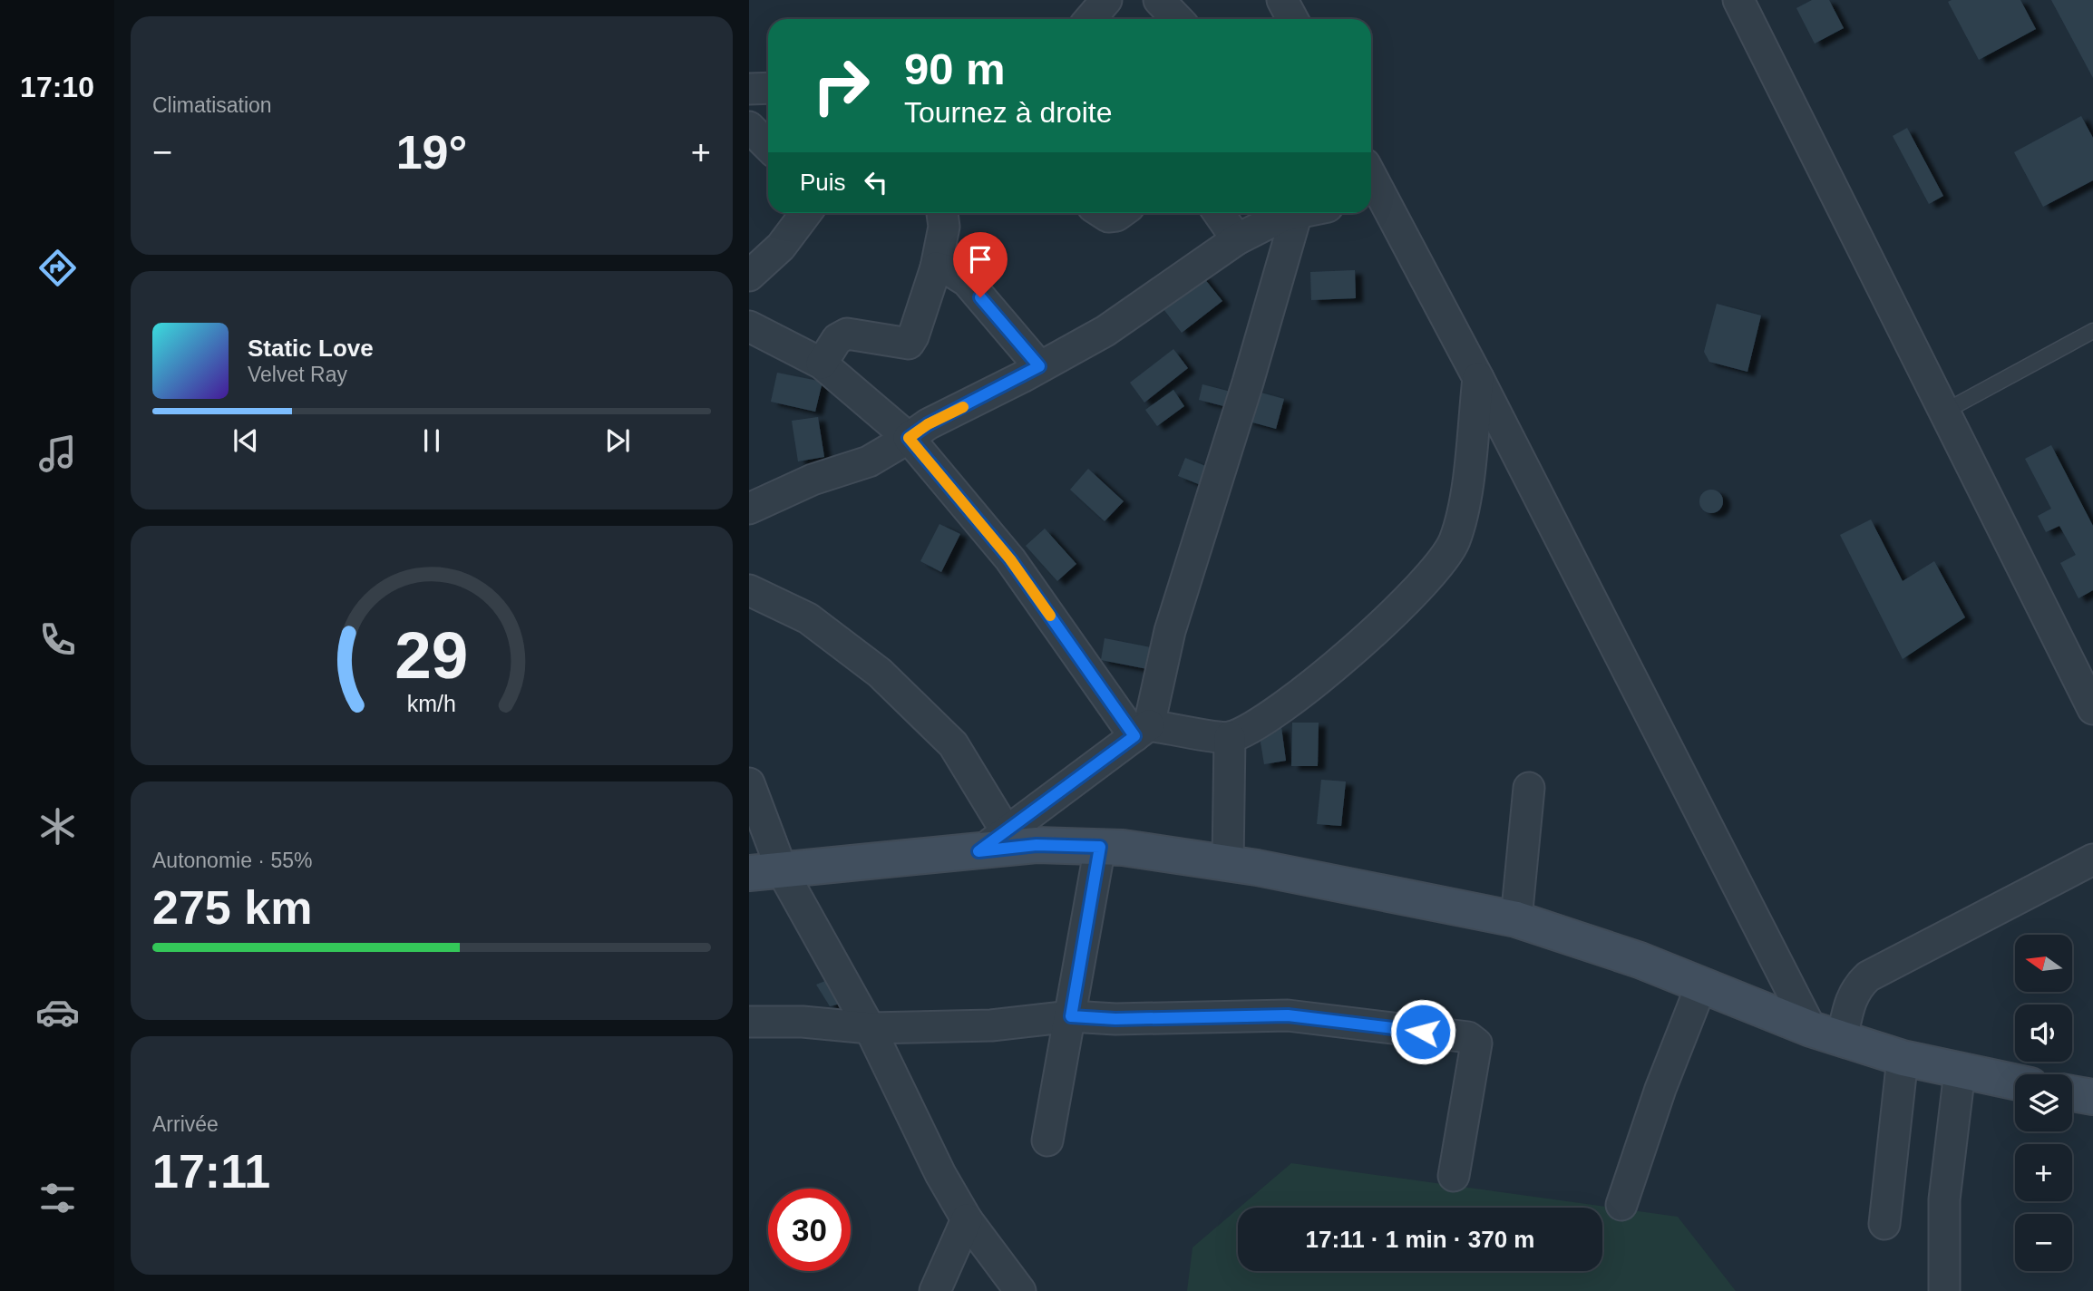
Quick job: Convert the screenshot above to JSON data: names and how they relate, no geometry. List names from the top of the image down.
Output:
{
  "north": "left",
  "page": {
    "tabs": "17:10",
    "tile": [
      "Climatisation",
      ["Autonomie · 55%", "275 km"],
      ["Arrivée", "17:11"]
    ],
    "turn": ["90 m", "Tournez à droite"],
    "heat": ["−", "19°", "+"],
    "then": "Puis",
    "song": ["Static Love", "Velvet Ray"],
    "map_buttons": ["+", "−"],
    "limit": "30",
    "trip": "17:11 · 1 min · 370 m",
    "gauge": ["29", "km/h"]
  }
}
